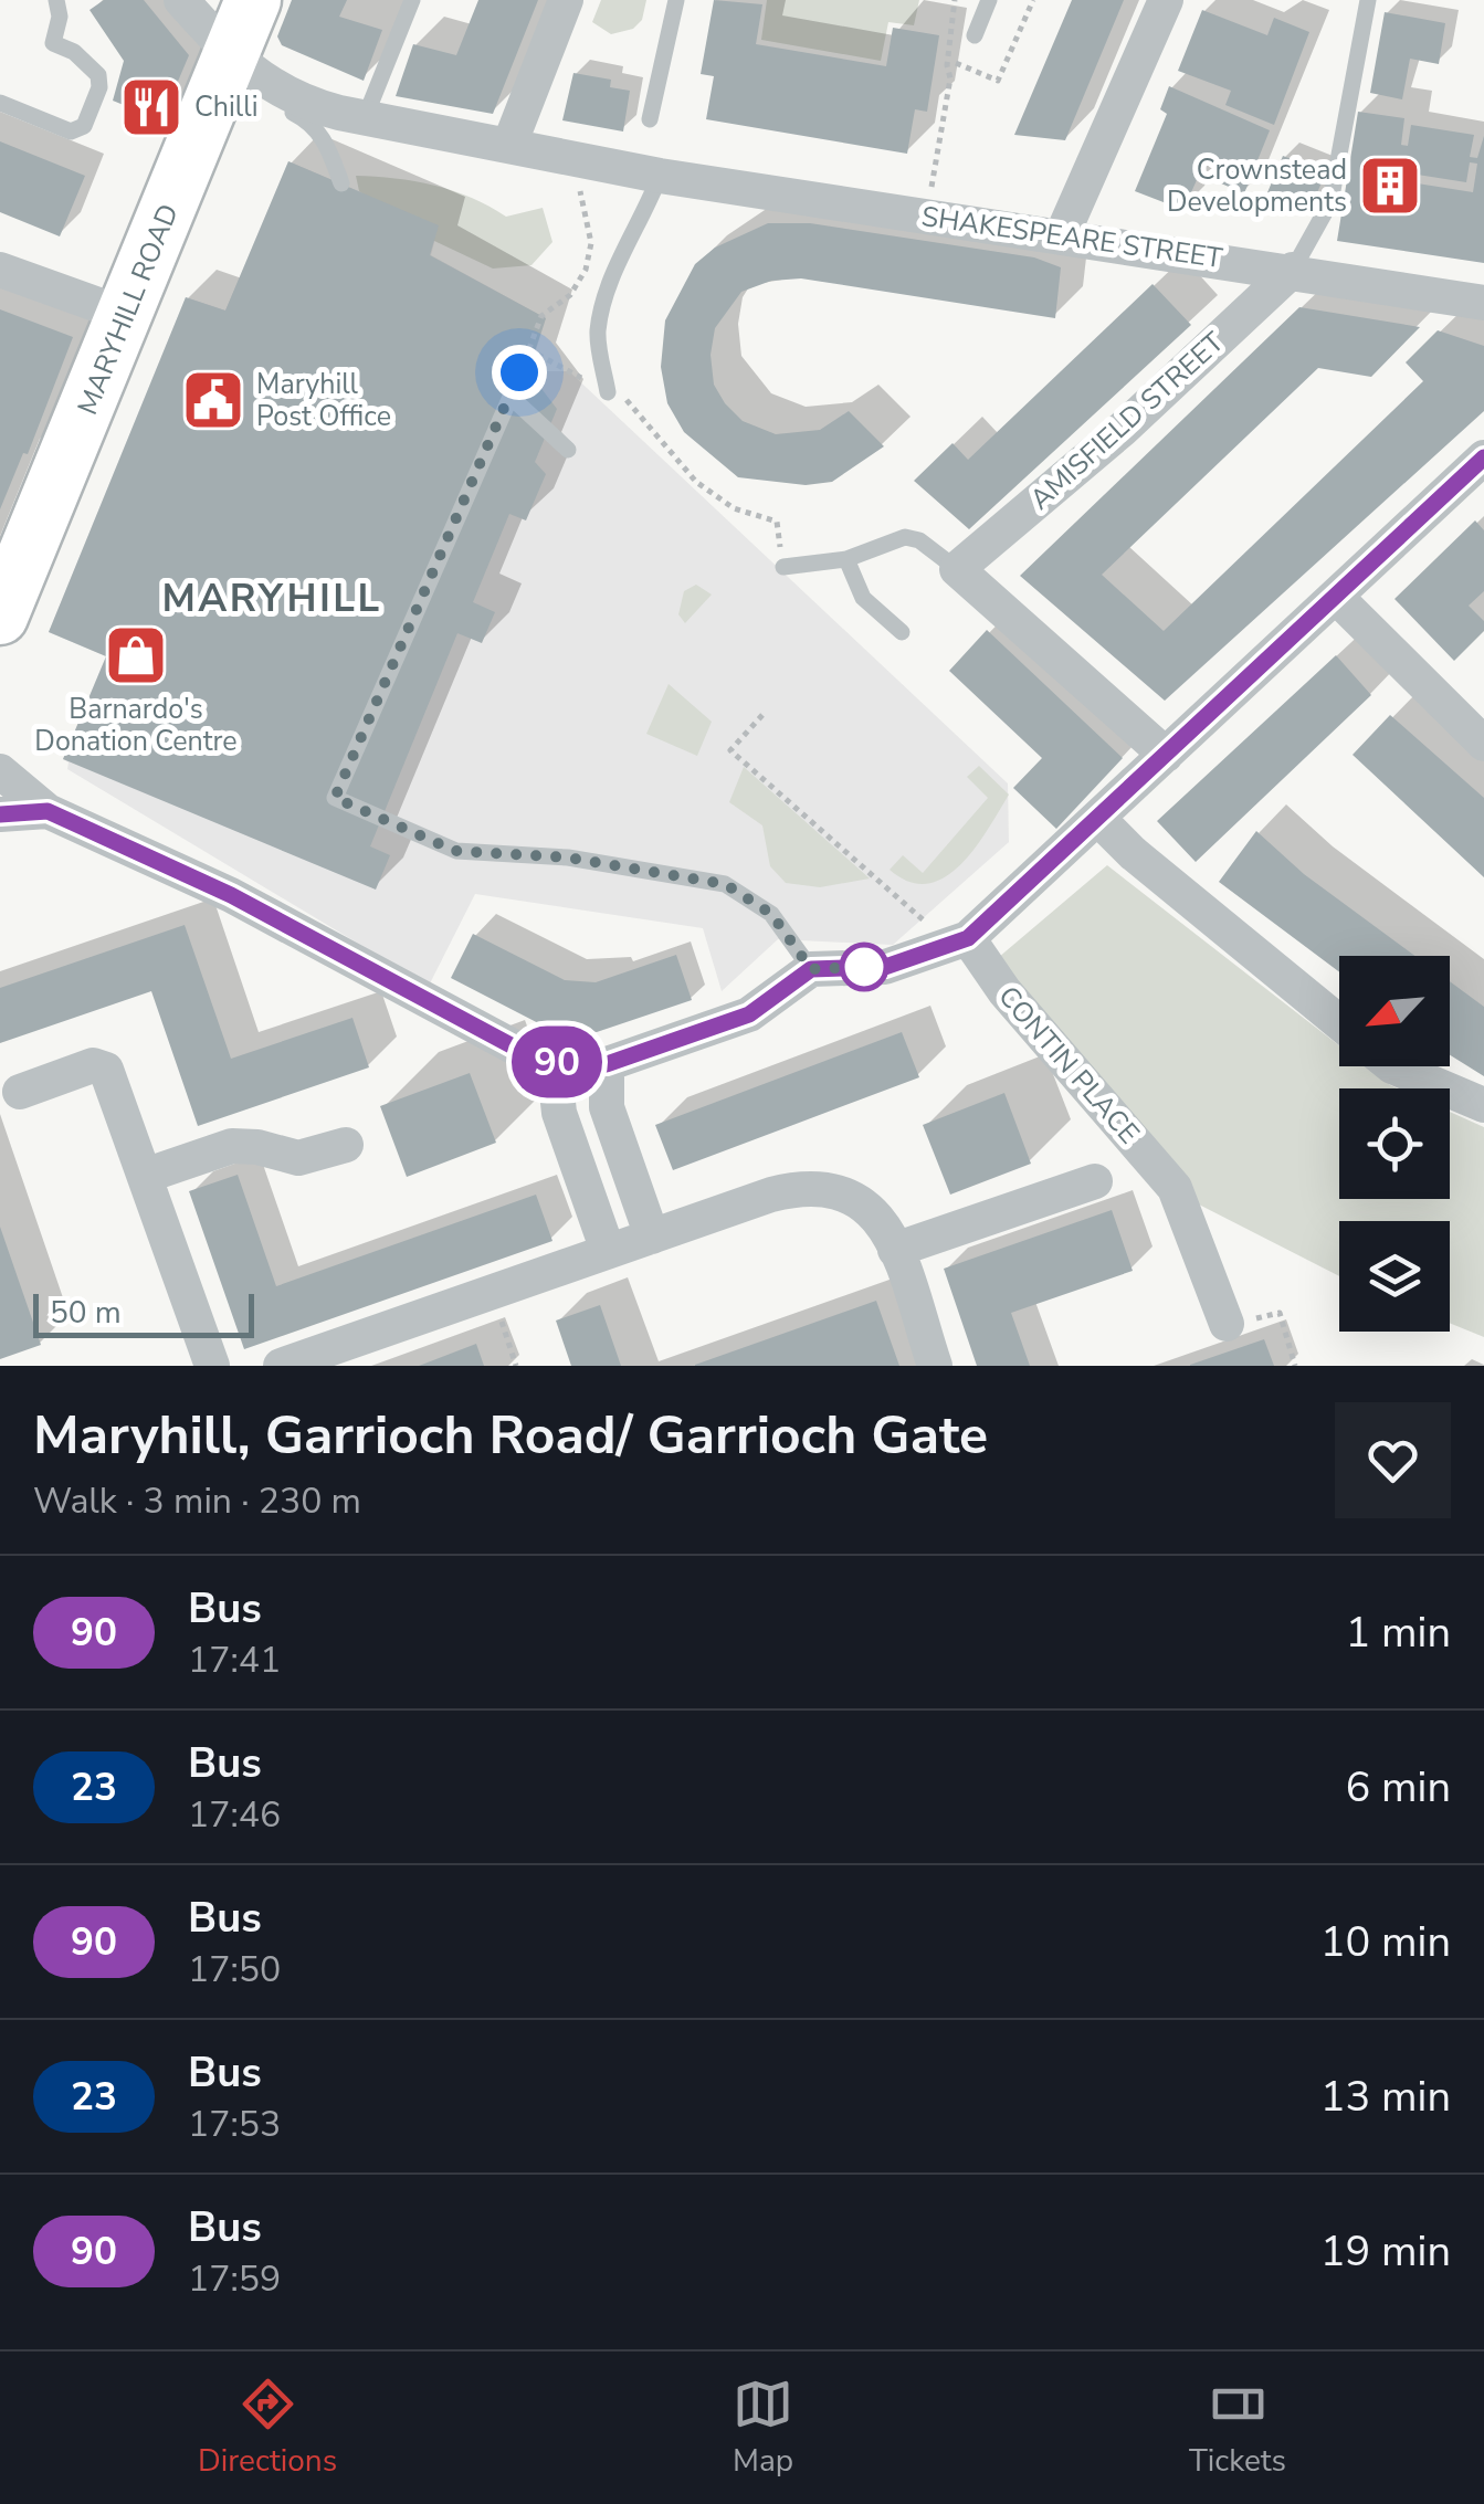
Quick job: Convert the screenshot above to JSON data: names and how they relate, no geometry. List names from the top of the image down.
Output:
{
  "streets": {
    "main road": ["MARYHILL ROAD"],
    "street": ["SHAKESPEARE STREET", "AMISFIELD STREET", "CONTIN PLACE"]
  },
  "crossings": [
    ["SHAKESPEARE STREET", "MARYHILL ROAD"],
    ["SHAKESPEARE STREET", "AMISFIELD STREET"]
  ],
  "districts": ["MARYHILL"],
  "places": {
    "restaurant": ["Chilli"],
    "building": ["Crownstead Developments"],
    "public building": ["Maryhill Post Office"],
    "shop": ["Barnardo's Donation Centre"]
  },
  "lines": ["bus line 90"],
  "scale_bar": "50 m",
  "north": "bottom left",
  "page": {
    "on_map": "90",
    "scale": "50 m",
    "heading": ["Maryhill, Garrioch Road/ Garrioch Gate", "Walk · 3 min · 230 m"],
    "list": [
      {
        "mark": "90",
        "name": "Bus",
        "note": "17:41",
        "value": "1 min"
      },
      {
        "mark": "23",
        "name": "Bus",
        "note": "17:46",
        "value": "6 min"
      },
      {
        "mark": "90",
        "name": "Bus",
        "note": "17:50",
        "value": "10 min"
      },
      {
        "mark": "23",
        "name": "Bus",
        "note": "17:53",
        "value": "13 min"
      },
      {
        "mark": "90",
        "name": "Bus",
        "note": "17:59",
        "value": "19 min"
      }
    ],
    "tabs": ["Directions", "Map", "Tickets"]
  }
}
